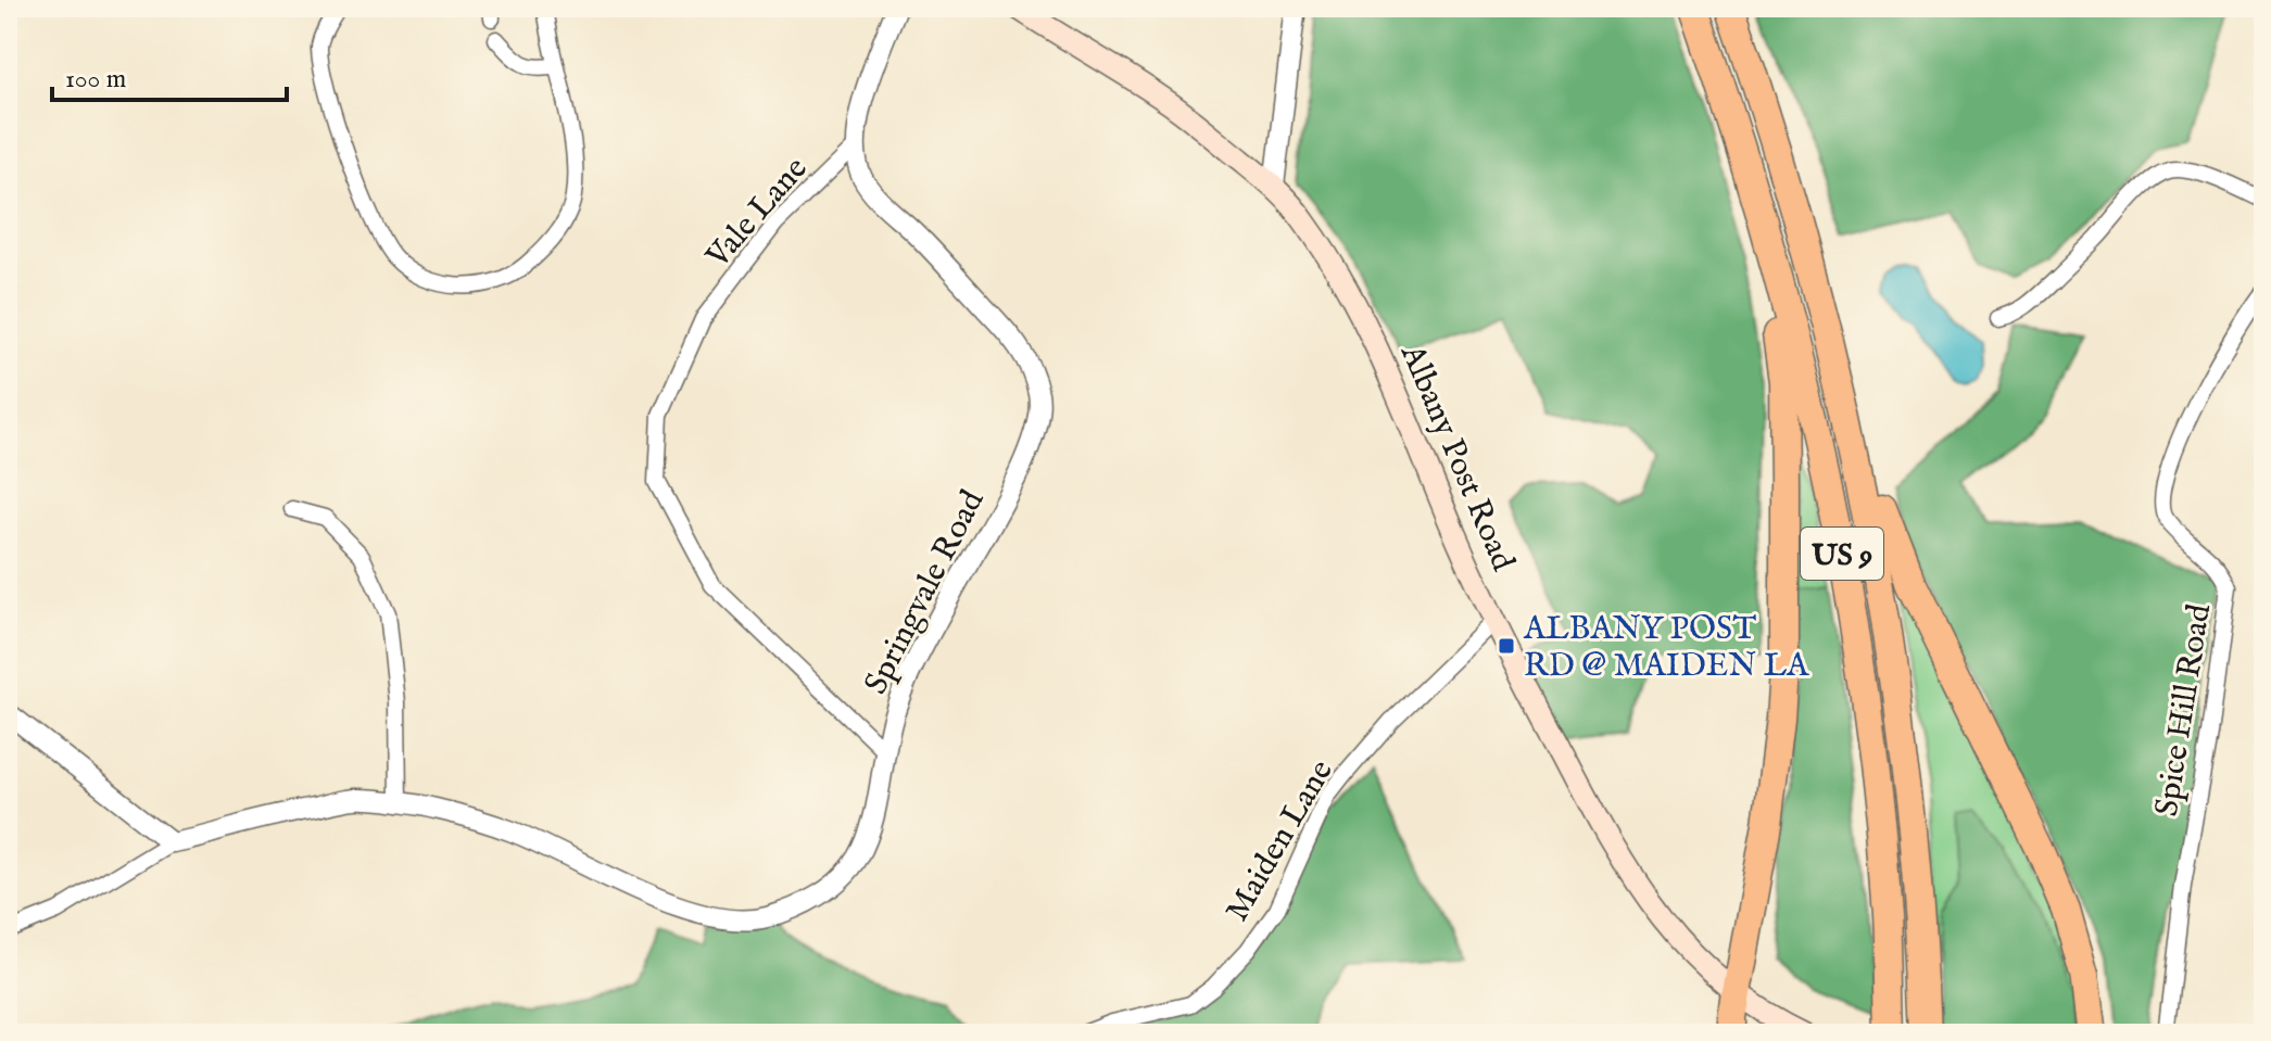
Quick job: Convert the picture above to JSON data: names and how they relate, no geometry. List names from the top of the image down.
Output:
{
  "streets": {
    "highway": ["US 9"],
    "main road": ["Albany Post Road"],
    "street": [
      "Vale Lane",
      "Springvale Road",
      "Spice Hill Road",
      "Maiden Lane"
    ]
  },
  "crossings": [
    ["Vale Lane", "Springvale Road"],
    ["Albany Post Road", "Maiden Lane"]
  ],
  "places": {
    "transit": ["ALBANY POST RD @ MAIDEN LA"]
  },
  "scale_bar": "100 m"
}
